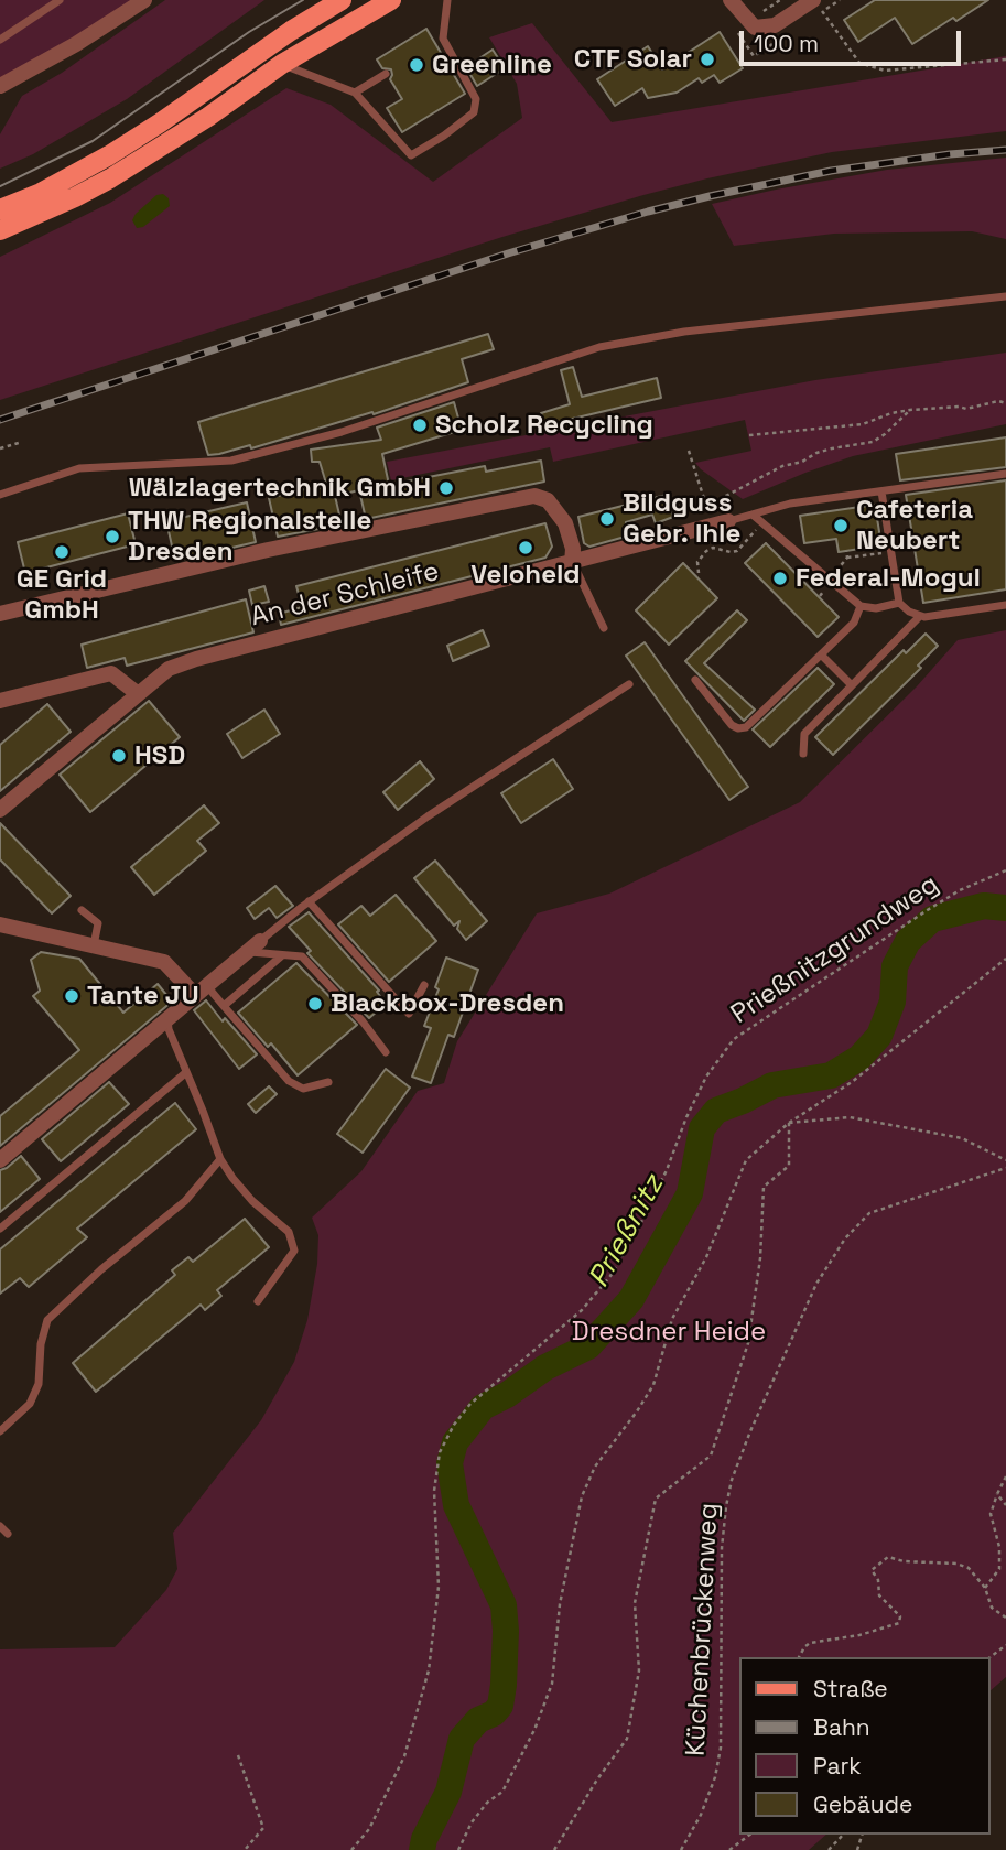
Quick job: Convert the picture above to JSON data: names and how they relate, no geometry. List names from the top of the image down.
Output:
{
  "streets": {
    "street": ["An der Schleife"],
    "path": ["Prießnitzgrundweg", "Küchenbrückenweg"]
  },
  "water": ["Prießnitz"],
  "parks": ["Dresdner Heide"],
  "places": [
    "CTF Solar",
    "Greenline",
    "Scholz Recycling",
    "Wälzlagertechnik GmbH",
    "Bildguss Gebr. Ihle",
    "Cafeteria Neubert",
    "THW Regionalstelle Dresden",
    "Veloheld",
    "GE Grid GmbH",
    "Federal-Mogul",
    "HSD",
    "Tante JU",
    "Blackbox-Dresden"
  ],
  "legend": [
    "Straße",
    "Bahn",
    "Park",
    "Gebäude"
  ],
  "scale_bar": "100 m"
}
